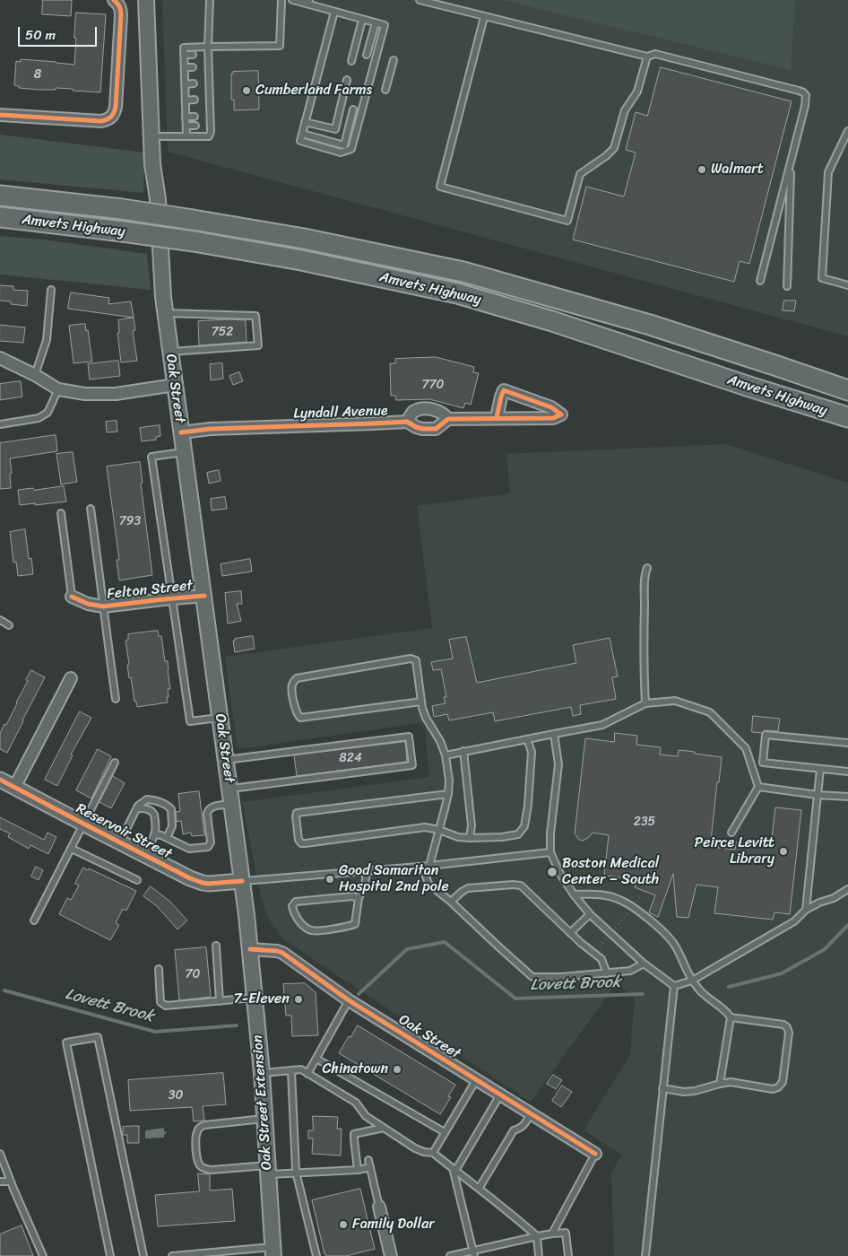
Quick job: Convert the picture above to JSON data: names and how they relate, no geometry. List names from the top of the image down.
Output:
{
  "streets": {
    "highway": ["Amvets Highway"],
    "main road": ["Oak Street", "Oak Street Extension"],
    "street": ["Lyndall Avenue", "Felton Street", "Reservoir Street"]
  },
  "crossings": [
    ["Oak Street", "Lyndall Avenue"],
    ["Oak Street", "Felton Street"],
    ["Oak Street", "Reservoir Street"],
    ["Oak Street", "Oak Street Extension"]
  ],
  "water": ["Lovett Brook"],
  "places": [
    "Cumberland Farms",
    "Walmart",
    "Peirce Levitt Library",
    "Boston Medical Center – South",
    "Good Samaritan Hospital 2nd pole",
    "7-Eleven",
    "Chinatown",
    "Family Dollar"
  ],
  "house_numbers": [
    "8",
    "752",
    "770",
    "793",
    "824",
    "235",
    "70",
    "30"
  ],
  "scale_bar": "50 m"
}
